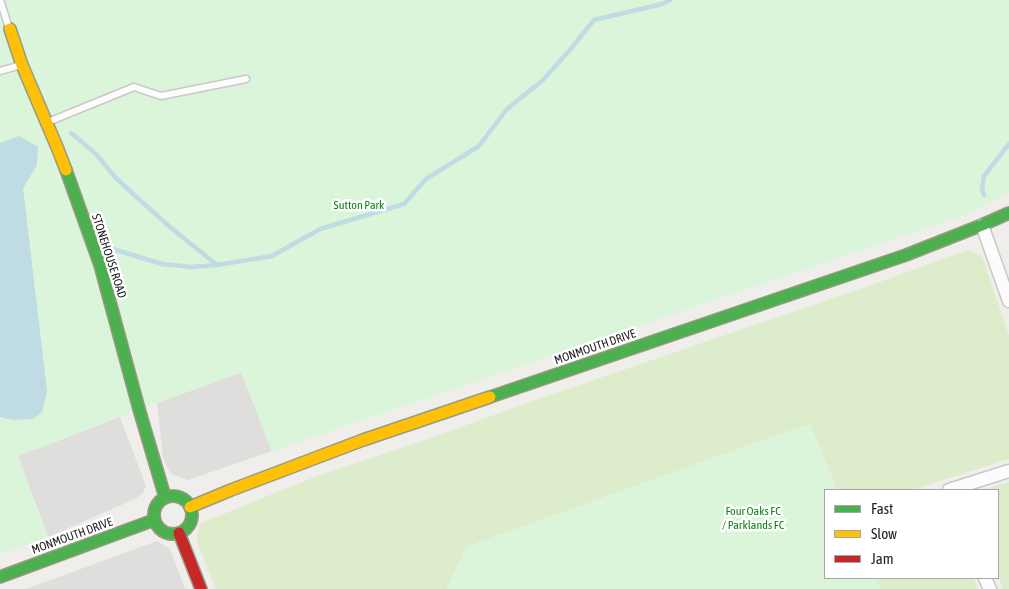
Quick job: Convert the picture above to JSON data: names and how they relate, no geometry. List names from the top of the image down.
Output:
{
  "streets": {
    "street": ["STONEHOUSE ROAD", "MONMOUTH DRIVE"]
  },
  "crossings": [
    ["STONEHOUSE ROAD", "MONMOUTH DRIVE"]
  ],
  "parks": ["Sutton Park", "Four Oaks FC / Parklands FC"],
  "legend": ["Fast", "Slow", "Jam"]
}
